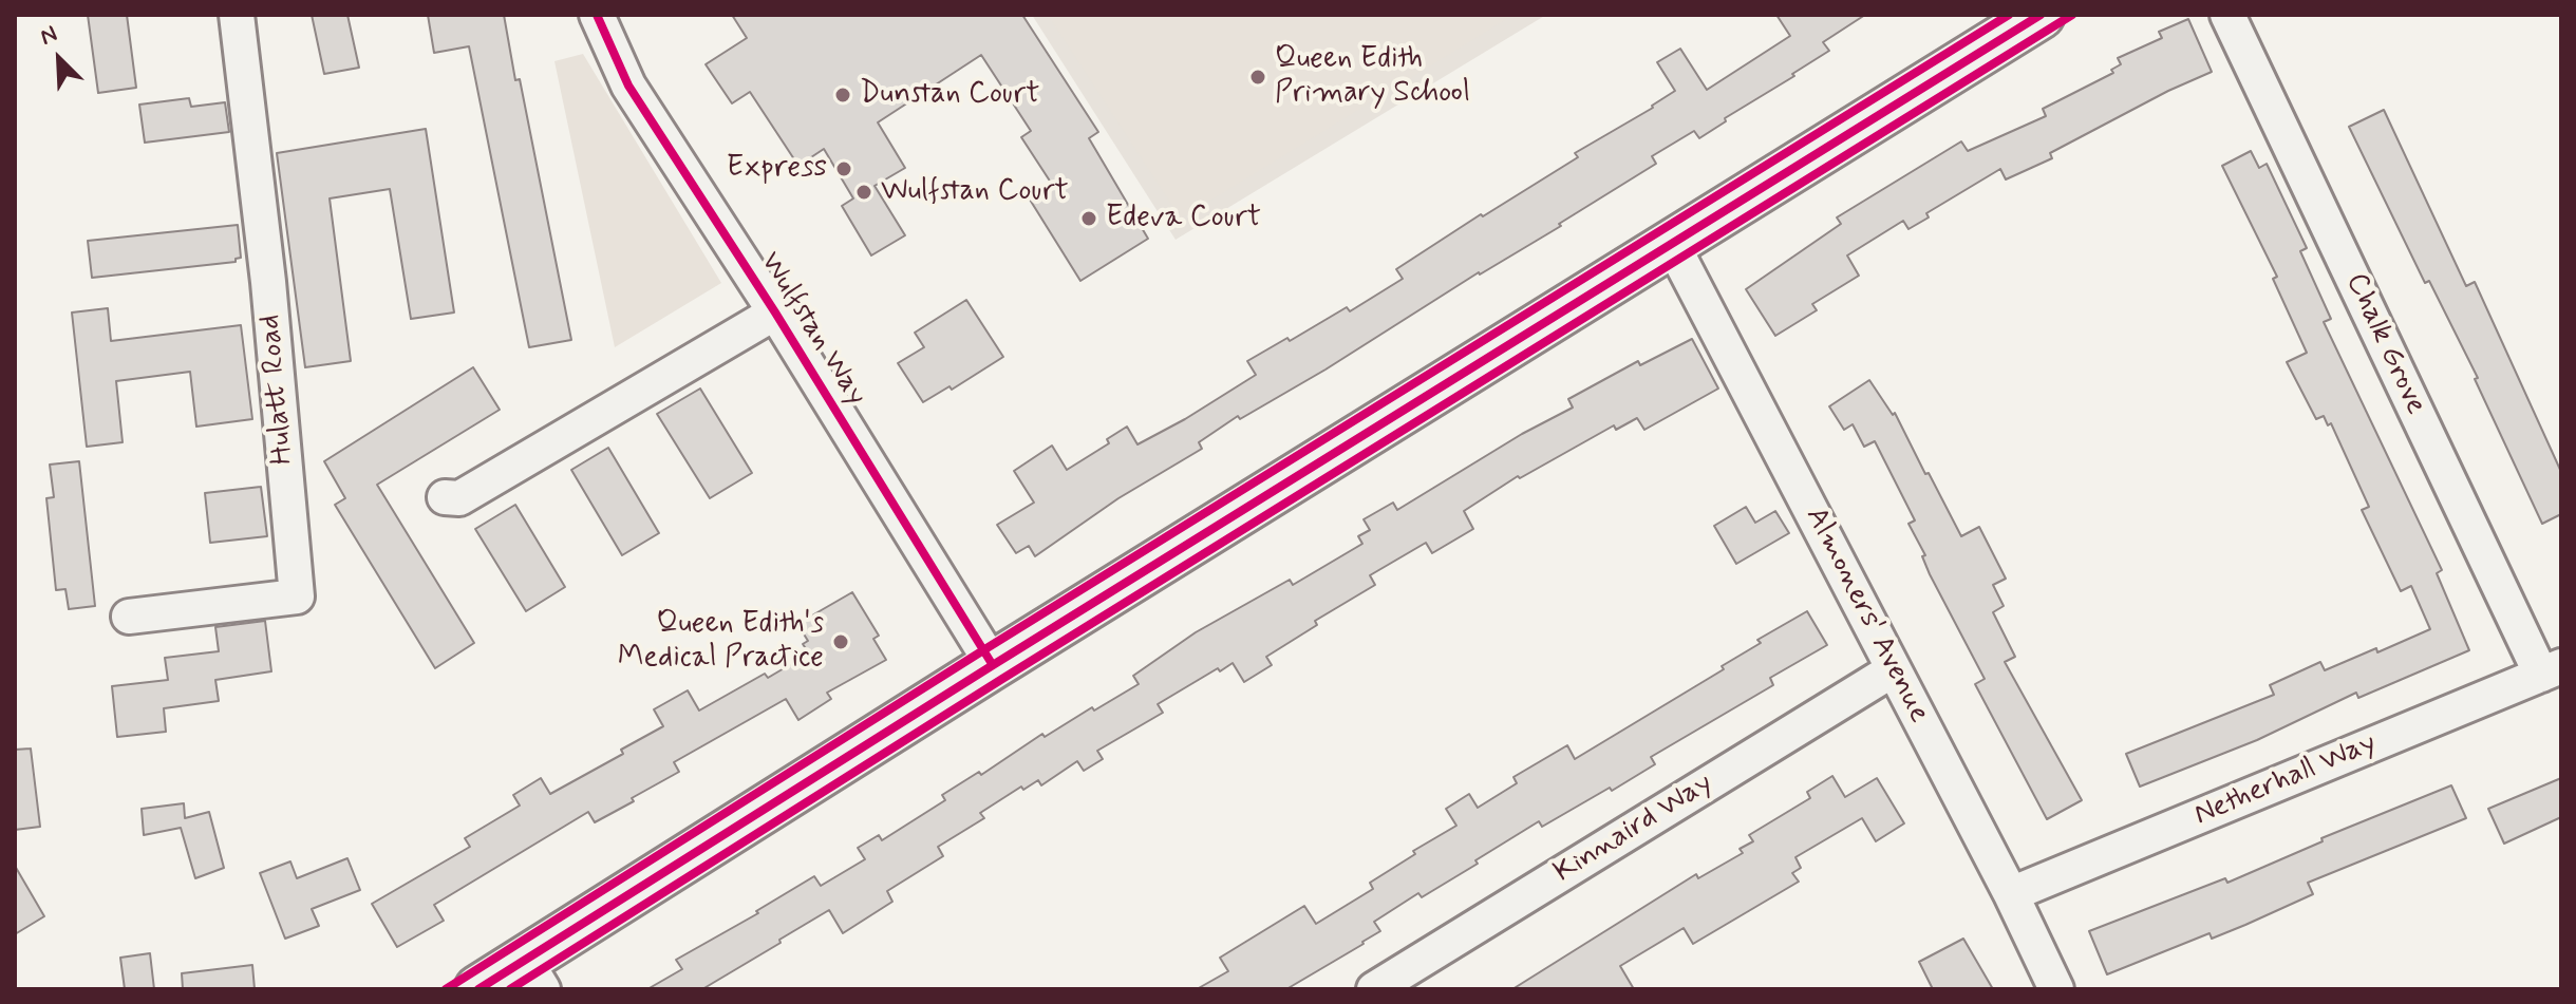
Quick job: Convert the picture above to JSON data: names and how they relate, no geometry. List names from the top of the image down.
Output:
{
  "streets": {
    "street": [
      "Wulfstan Way",
      "Chalk Grove",
      "Hulatt Road",
      "Almoners' Avenue",
      "Netherhall Way",
      "Kinnaird Way"
    ]
  },
  "crossings": [
    ["Chalk Grove", "Netherhall Way"],
    ["Almoners' Avenue", "Netherhall Way"],
    ["Almoners' Avenue", "Kinnaird Way"]
  ],
  "places": [
    "Queen Edith Primary School",
    "Dunstan Court",
    "Express",
    "Wulfstan Court",
    "Edeva Court",
    "Queen Edith's Medical Practice"
  ],
  "north": "top left"
}
